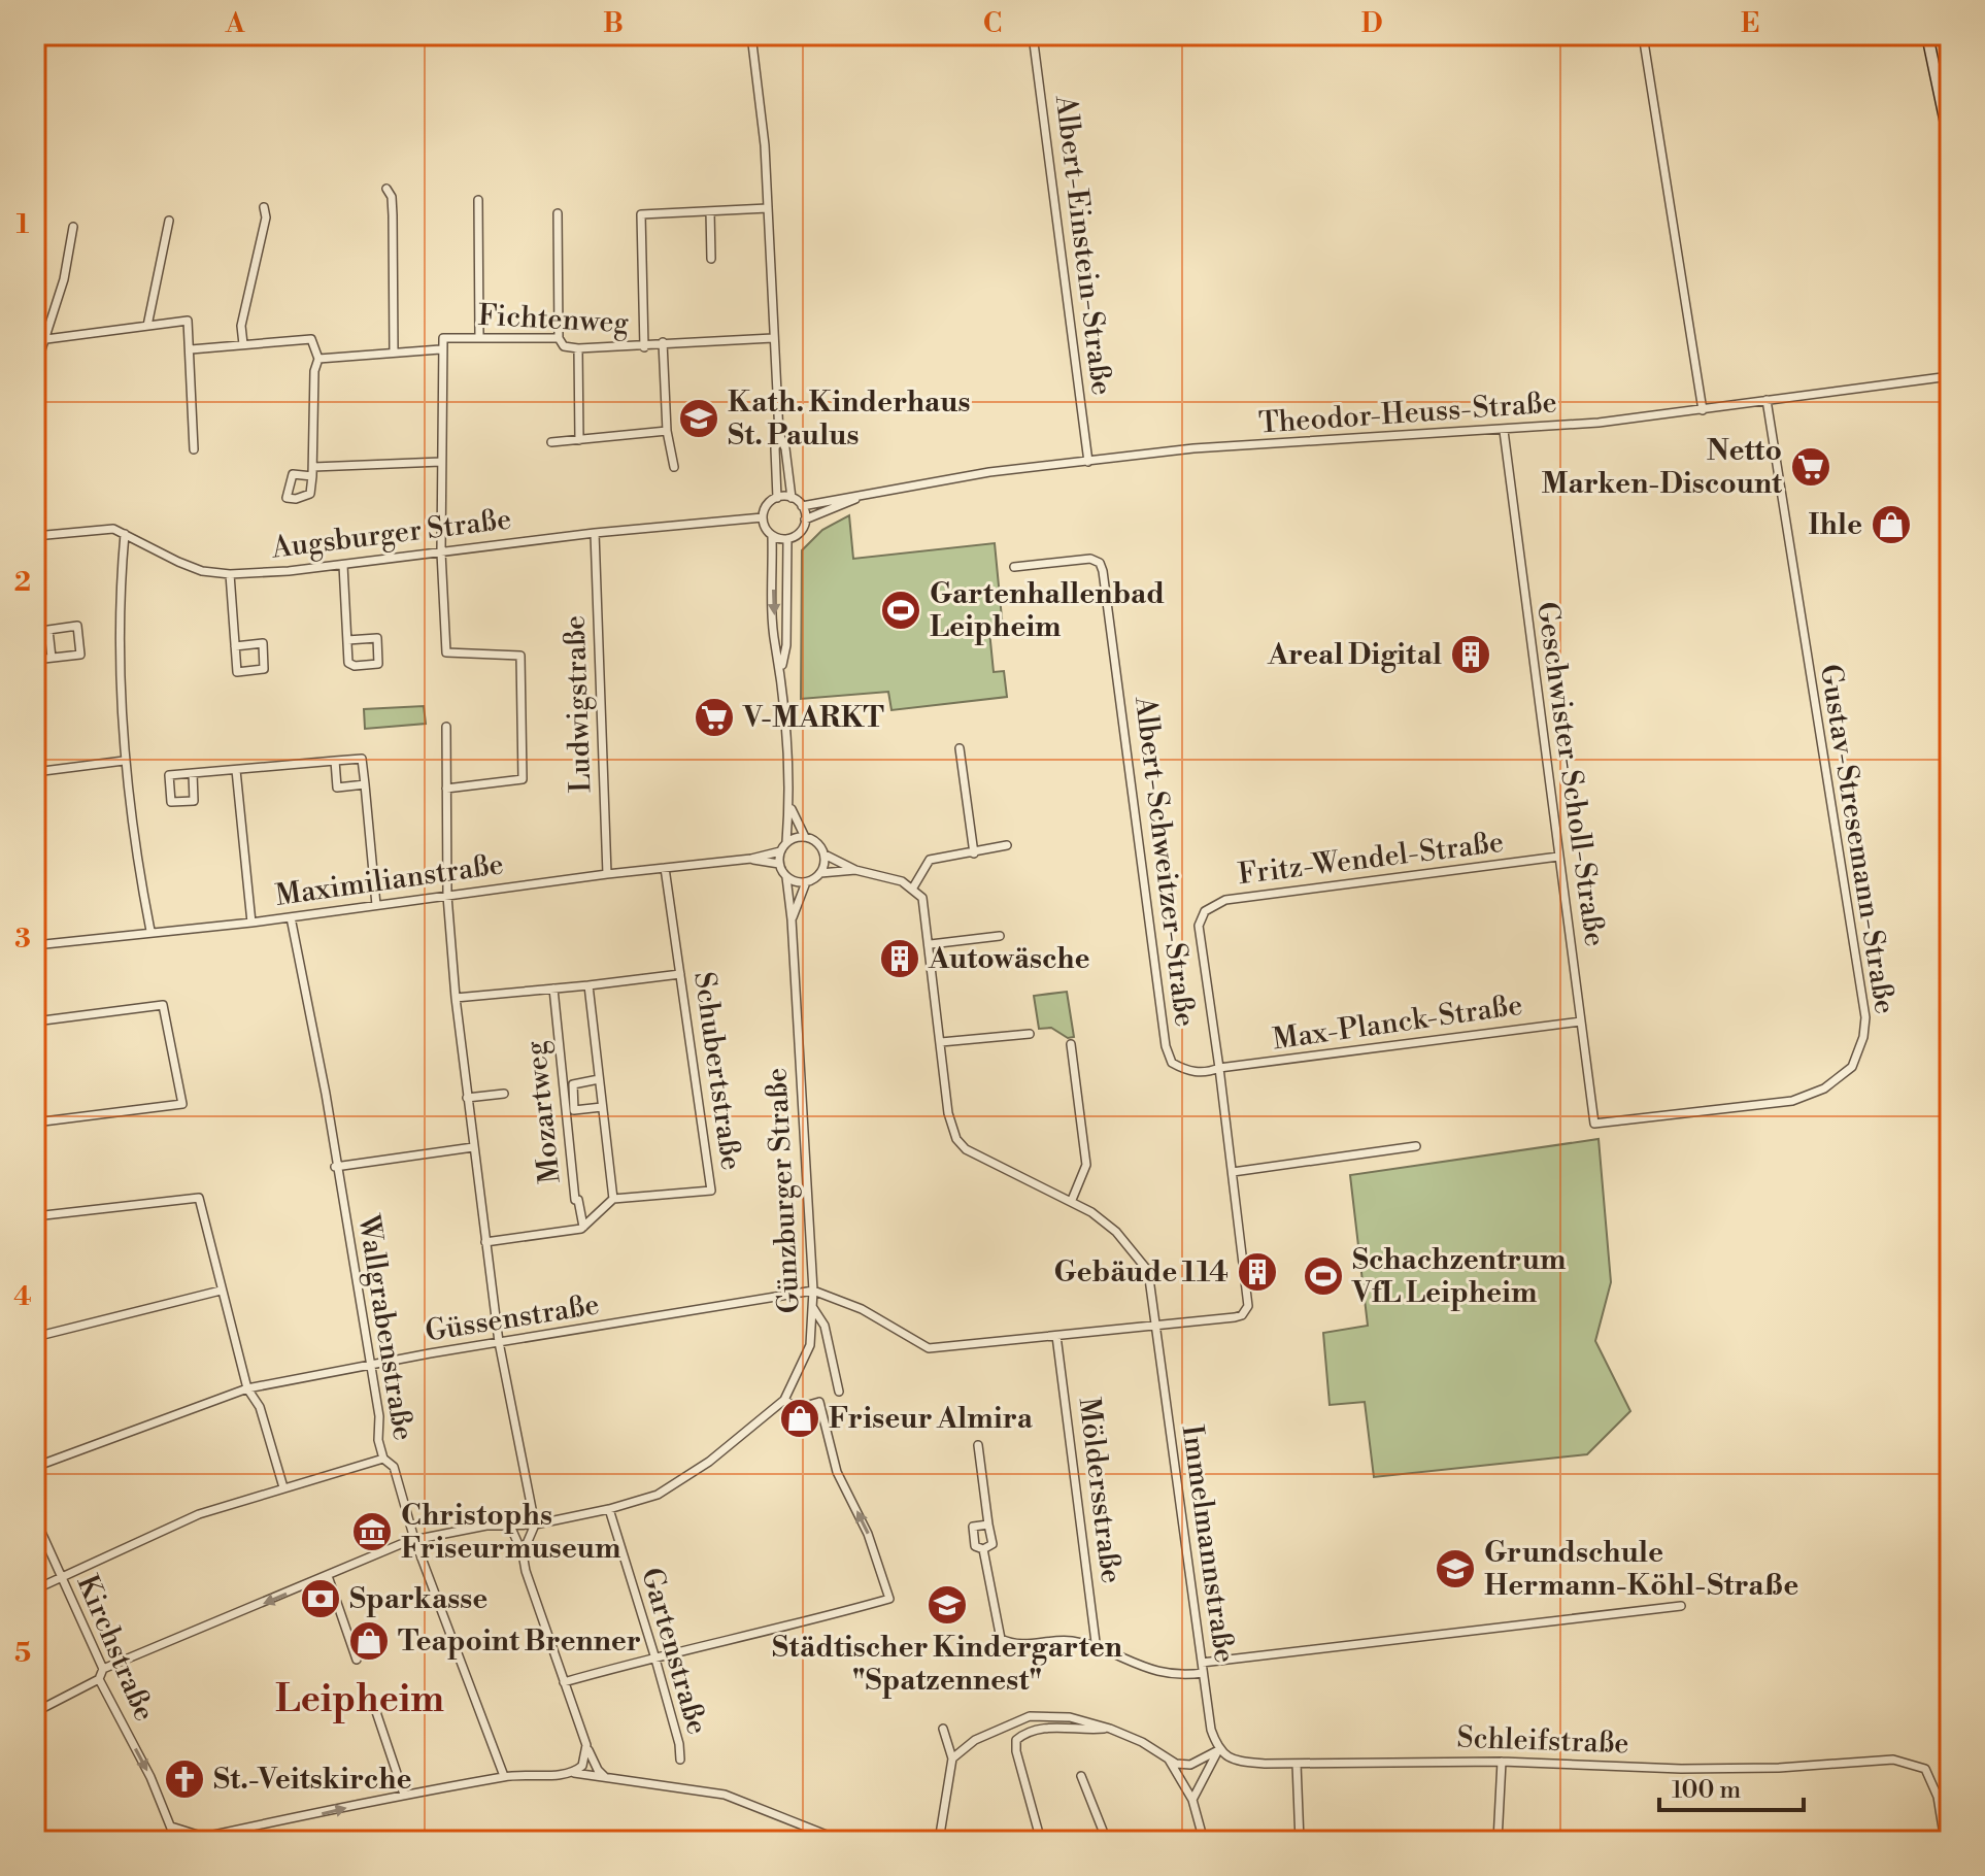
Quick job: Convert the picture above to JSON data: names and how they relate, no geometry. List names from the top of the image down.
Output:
{
  "streets": {
    "street": [
      "Albert-Einstein-Straße",
      "Fichtenweg",
      "Theodor-Heuss-Straße",
      "Augsburger Straße",
      "Ludwigstraße",
      "Geschwister-Scholl-Straße",
      "Gustav-Stresemann-Straße",
      "Fritz-Wendel-Straße",
      "Albert-Schweitzer-Straße",
      "Maximilianstraße",
      "Max-Planck-Straße",
      "Schubertstraße",
      "Mozartweg",
      "Günzburger Straße",
      "Güssenstraße",
      "Wallgrabenstraße",
      "Möldersstraße",
      "Immelmannstraße",
      "Kirchstraße",
      "Gartenstraße",
      "Schleifstraße"
    ]
  },
  "crossings": [
    ["Albert-Einstein-Straße", "Theodor-Heuss-Straße"],
    ["Theodor-Heuss-Straße", "Augsburger Straße"],
    ["Theodor-Heuss-Straße", "Geschwister-Scholl-Straße"],
    ["Theodor-Heuss-Straße", "Gustav-Stresemann-Straße"],
    ["Augsburger Straße", "Ludwigstraße"],
    ["Ludwigstraße", "Maximilianstraße"],
    ["Geschwister-Scholl-Straße", "Gustav-Stresemann-Straße"],
    ["Geschwister-Scholl-Straße", "Fritz-Wendel-Straße"],
    ["Geschwister-Scholl-Straße", "Max-Planck-Straße"],
    ["Fritz-Wendel-Straße", "Albert-Schweitzer-Straße"],
    ["Fritz-Wendel-Straße", "Max-Planck-Straße"],
    ["Albert-Schweitzer-Straße", "Max-Planck-Straße"],
    ["Maximilianstraße", "Schubertstraße"],
    ["Maximilianstraße", "Günzburger Straße"],
    ["Maximilianstraße", "Wallgrabenstraße"],
    ["Günzburger Straße", "Güssenstraße"],
    ["Günzburger Straße", "Wallgrabenstraße"],
    ["Günzburger Straße", "Kirchstraße"],
    ["Günzburger Straße", "Gartenstraße"],
    ["Güssenstraße", "Wallgrabenstraße"],
    ["Immelmannstraße", "Schleifstraße"]
  ],
  "one_way": ["Kirchstraße"],
  "districts": ["Leipheim"],
  "places": {
    "school or university": ["Kath. Kinderhaus St. Paulus", "Grundschule Hermann-Köhl-Straße", "Städtischer Kindergarten \"Spatzennest\""],
    "supermarket": ["Netto Marken-Discount", "V-MARKT"],
    "shop": ["Ihle", "Friseur Almira", "Teapoint Brenner"],
    "sports": ["Gartenhallenbad Leipheim", "Schachzentrum VfL Leipheim"],
    "building": ["Areal Digital", "Autowäsche", "Gebäude 114"],
    "museum": ["Christophs Friseurmuseum"],
    "bank": ["Sparkasse"],
    "church": ["St.-Veitskirche"]
  },
  "scale_bar": "100 m",
  "grid": {
    "columns": [
      "A",
      "B",
      "C",
      "D",
      "E"
    ],
    "rows": [
      "1",
      "2",
      "3",
      "4",
      "5"
    ]
  }
}
